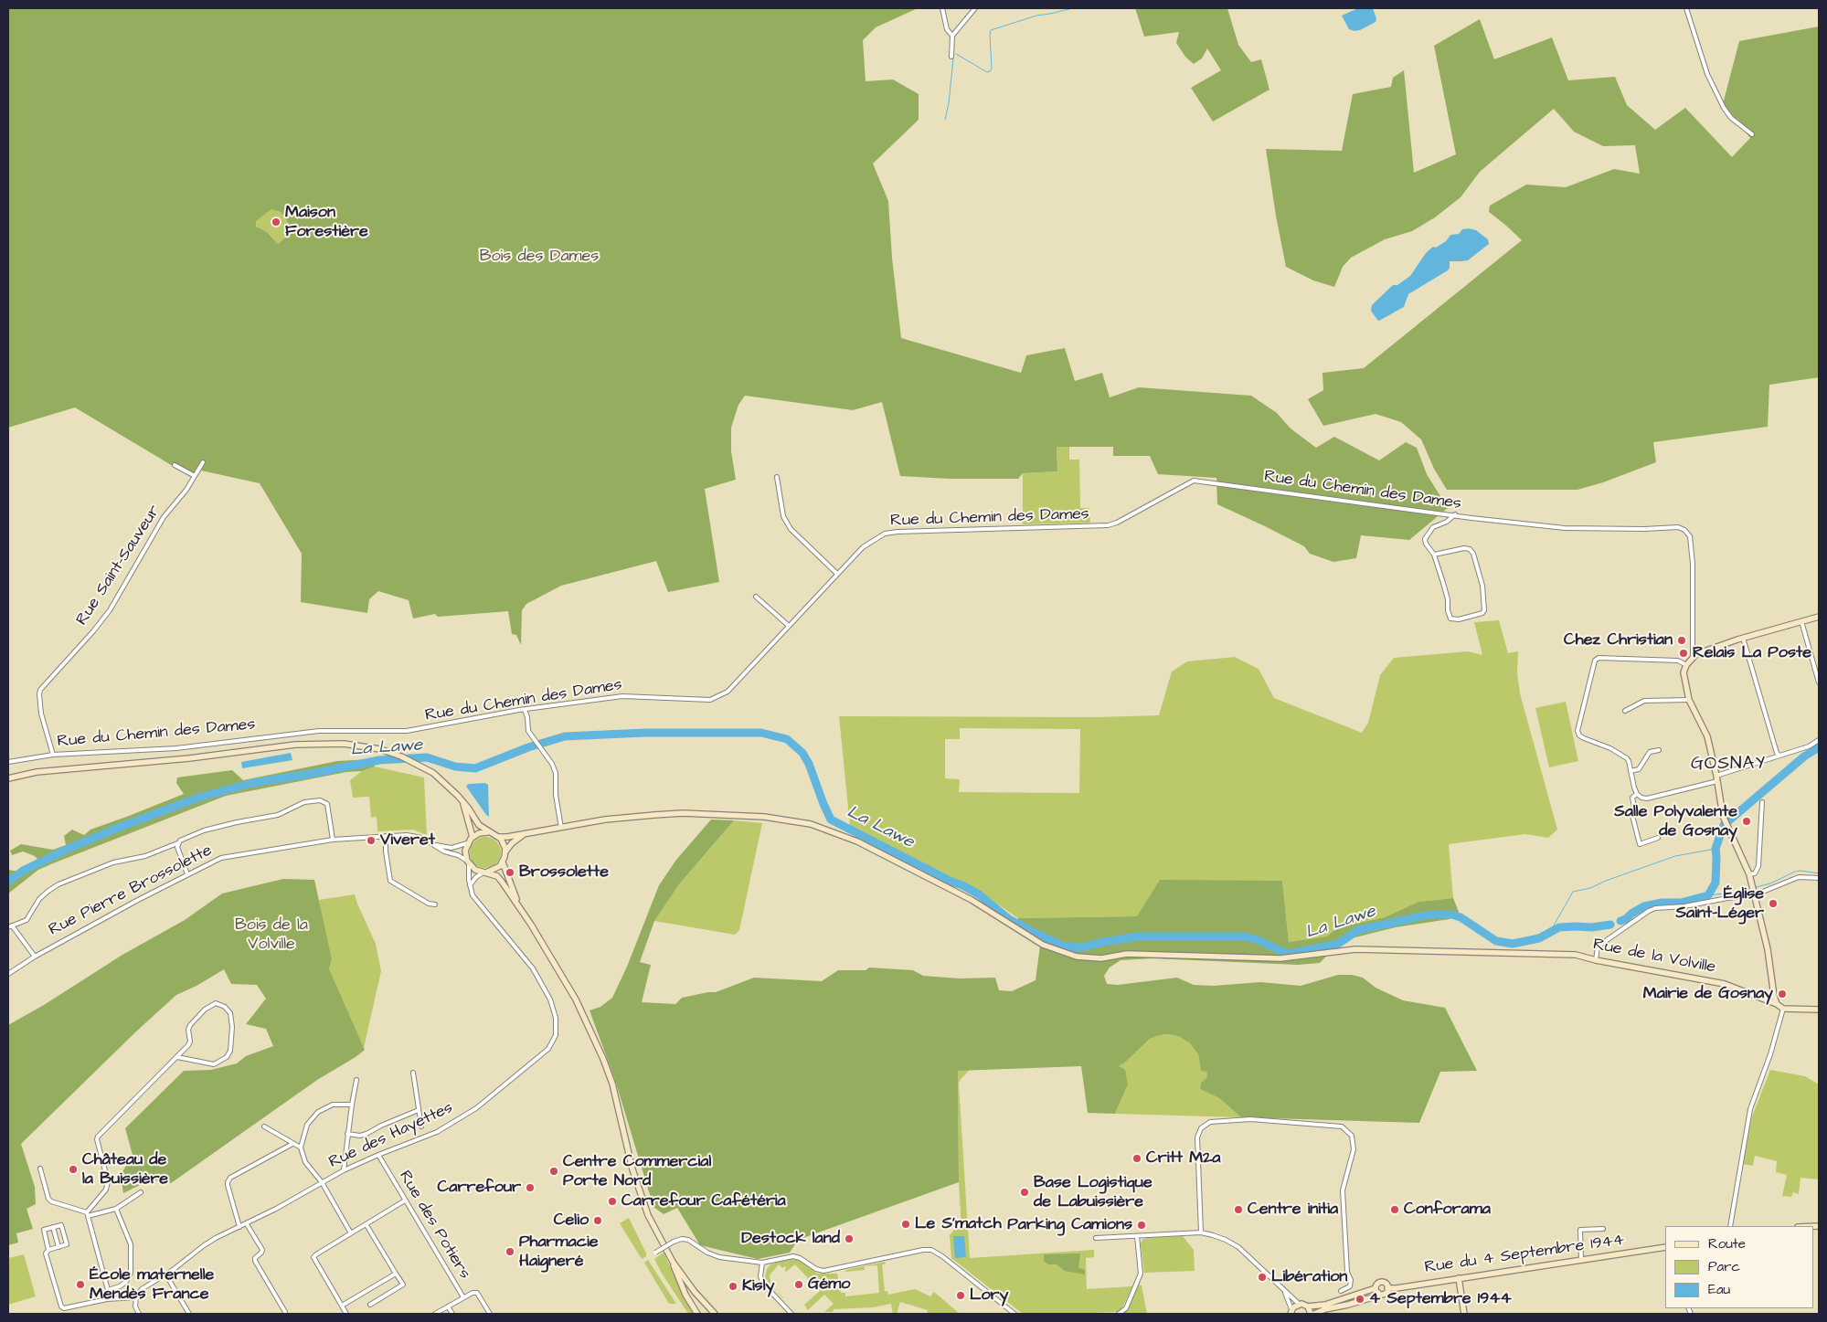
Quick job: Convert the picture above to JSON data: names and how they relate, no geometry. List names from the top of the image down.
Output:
{
  "streets": {
    "street": [
      "Rue du Chemin des Dames",
      "Rue Saint-Sauveur",
      "Rue Pierre Brossolette",
      "Rue de la Volville",
      "Rue des Hayettes",
      "Rue des Potiers",
      "Rue du 4 Septembre 1944"
    ]
  },
  "crossings": [
    ["Rue du Chemin des Dames", "Rue Saint-Sauveur"],
    ["Rue Pierre Brossolette", "Rue des Hayettes"],
    ["Rue des Hayettes", "Rue des Potiers"]
  ],
  "districts": ["GOSNAY"],
  "water": ["La Lawe"],
  "parks": ["Bois des Dames", "Bois de la Volville"],
  "places": [
    "Maison Forestière",
    "Chez Christian",
    "Relais La Poste",
    "Salle Polyvalente de Gosnay",
    "Viveret",
    "Brossolette",
    "Église Saint-Léger",
    "Mairie de Gosnay",
    "Critt M2a",
    "Château de la Buissière",
    "Centre Commercial Porte Nord",
    "Carrefour",
    "Base Logistique de Labuissière",
    "Carrefour Cafétéria",
    "Centre initia",
    "Conforama",
    "Celio",
    "Le S'match",
    "Parking Camions",
    "Destock land",
    "Pharmacie Haigneré",
    "Libération",
    "École maternelle Mendès France",
    "Gémo",
    "Kisly",
    "Lory",
    "4 Septembre 1944"
  ],
  "legend": ["Route", "Parc", "Eau"]
}
